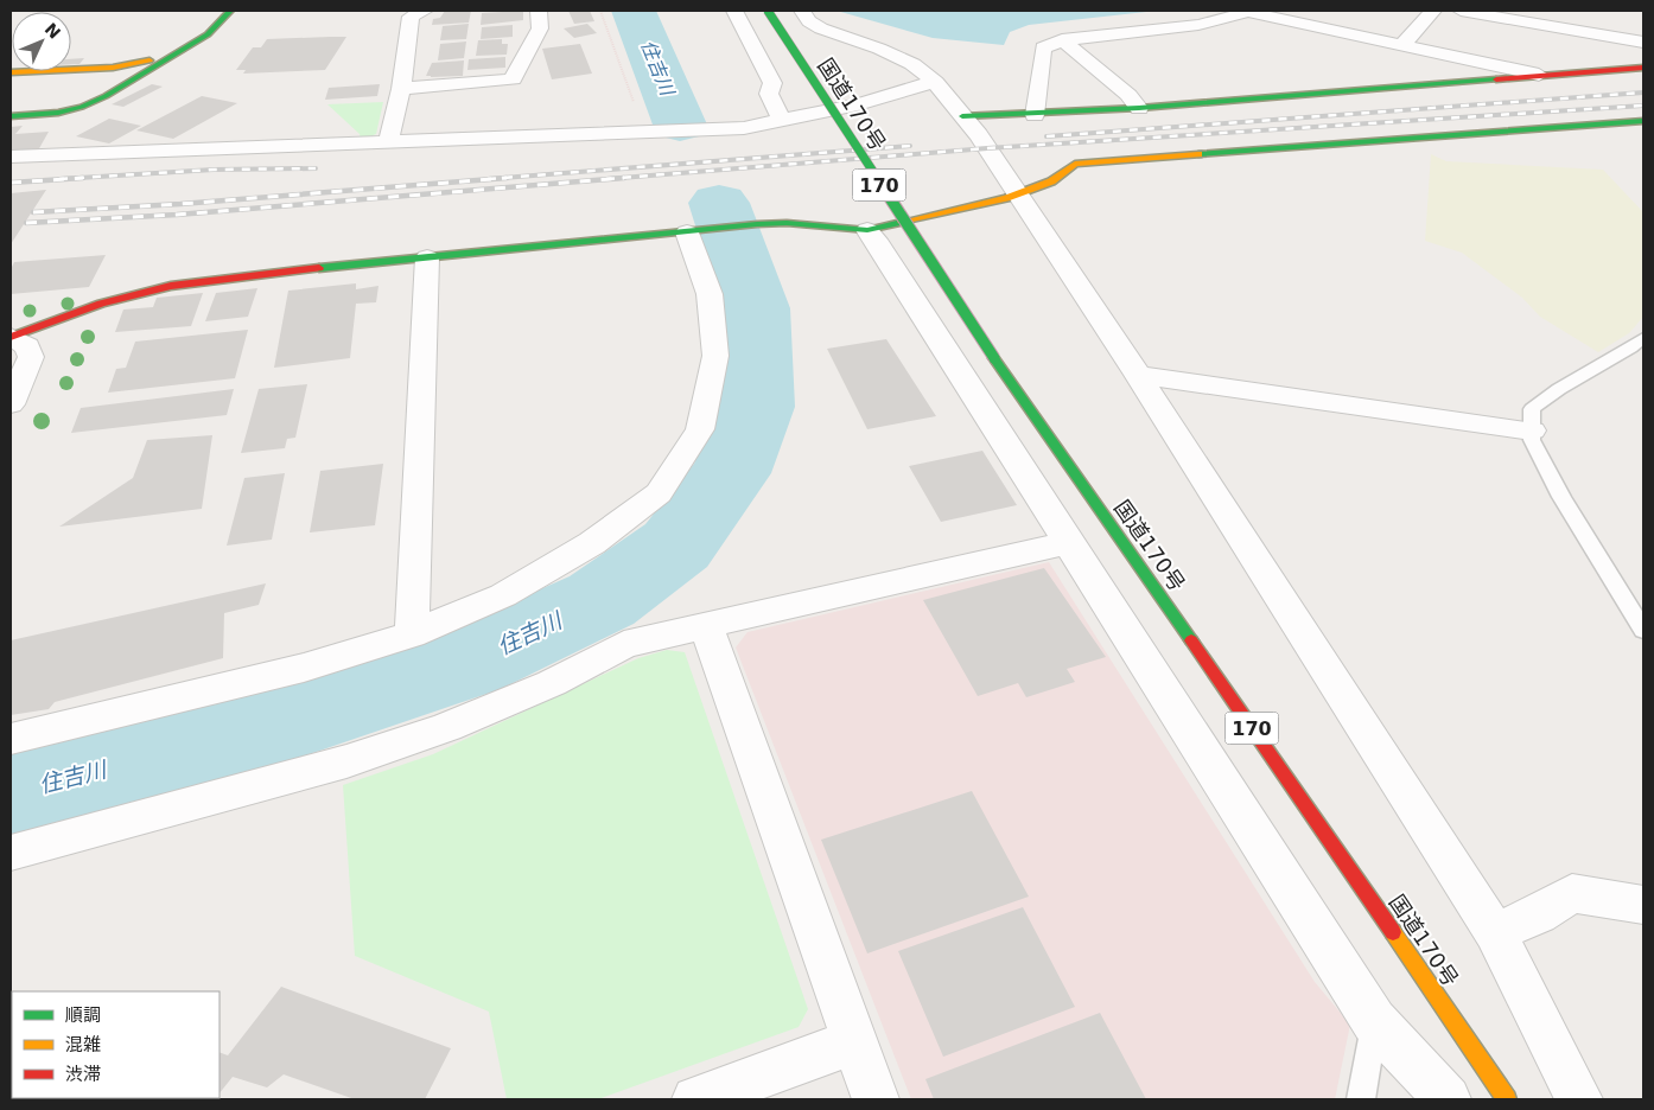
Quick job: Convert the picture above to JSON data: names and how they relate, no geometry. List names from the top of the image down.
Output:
{
  "streets": {
    "main road": ["国道170号", "170"]
  },
  "water": ["住吉川"],
  "legend": ["順調", "混雑", "渋滞"],
  "north": "top right"
}
